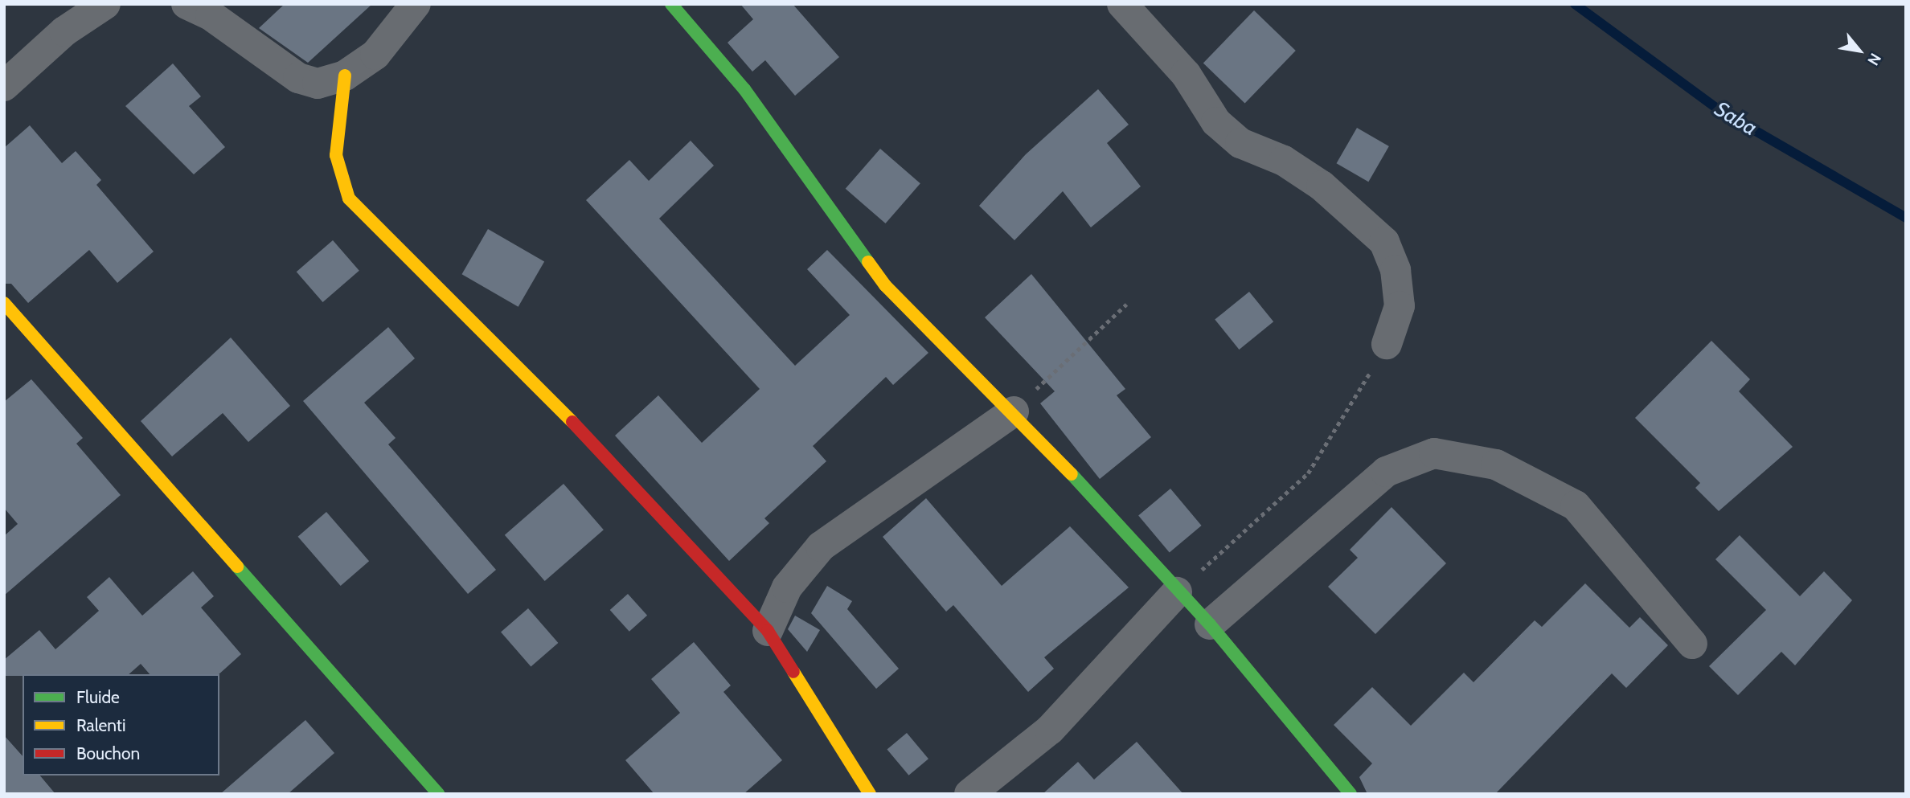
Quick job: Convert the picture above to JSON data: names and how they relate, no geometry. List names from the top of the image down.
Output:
{
  "water": ["Saba"],
  "legend": ["Fluide", "Ralenti", "Bouchon"],
  "north": "bottom right"
}
